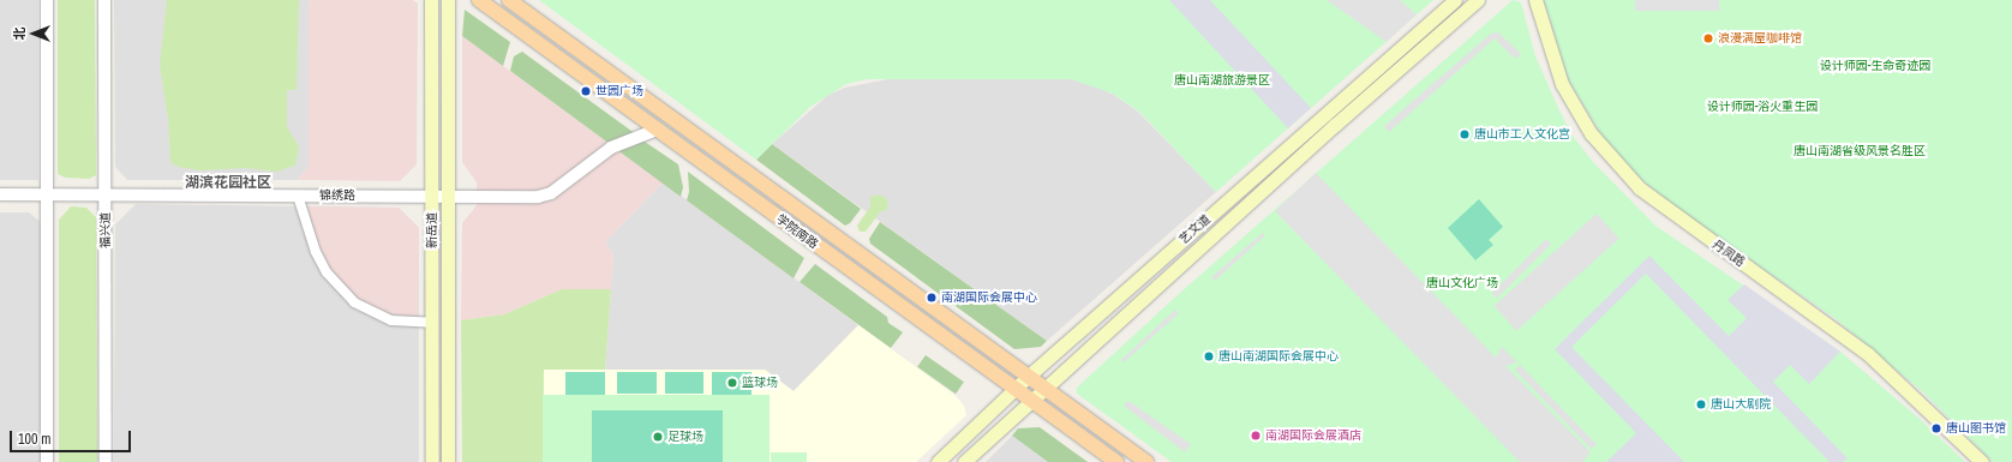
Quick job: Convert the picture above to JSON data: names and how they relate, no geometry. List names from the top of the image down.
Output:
{
  "streets": {
    "main road": [
      "艺文道",
      "新岳道",
      "学院南路",
      "丹凤路"
    ],
    "street": ["锦绣路", "福兴道"]
  },
  "crossings": [
    ["锦绣路", "福兴道"],
    ["锦绣路", "新岳道"],
    ["锦绣路", "学院南路"],
    ["艺文道", "学院南路"]
  ],
  "districts": ["湖滨花园社区"],
  "parks": [
    "设计师园-生命奇迹园",
    "唐山南湖旅游景区",
    "设计师园-浴火重生园",
    "唐山南湖省级风景名胜区",
    "唐山文化广场"
  ],
  "places": [
    "浪漫满屋咖啡馆",
    "世园广场",
    "唐山市工人文化宫",
    "南湖国际会展中心",
    "唐山南湖国际会展中心",
    "篮球场",
    "唐山大剧院",
    "唐山图书馆",
    "南湖国际会展酒店",
    "足球场"
  ],
  "scale_bar": "100 m",
  "north": "left"
}
